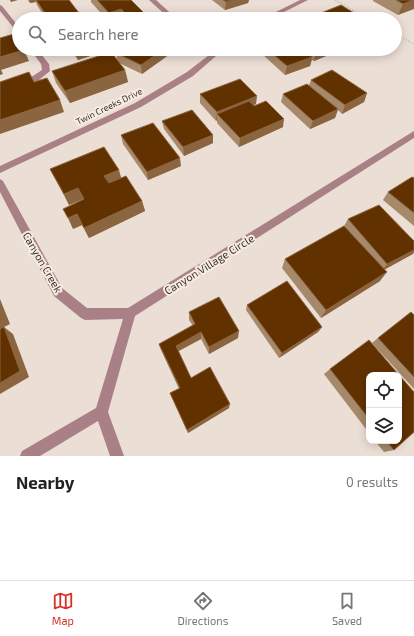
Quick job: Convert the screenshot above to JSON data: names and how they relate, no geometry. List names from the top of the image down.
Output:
{
  "streets": {
    "street": ["Twin Creeks Drive", "Canyon Creek", "Canyon Village Circle"]
  },
  "crossings": [
    ["Canyon Creek", "Canyon Village Circle"]
  ],
  "page": {
    "search": "Search here",
    "heading": ["Nearby", "0 results"],
    "nav": ["Map", "Directions", "Saved"]
  }
}
